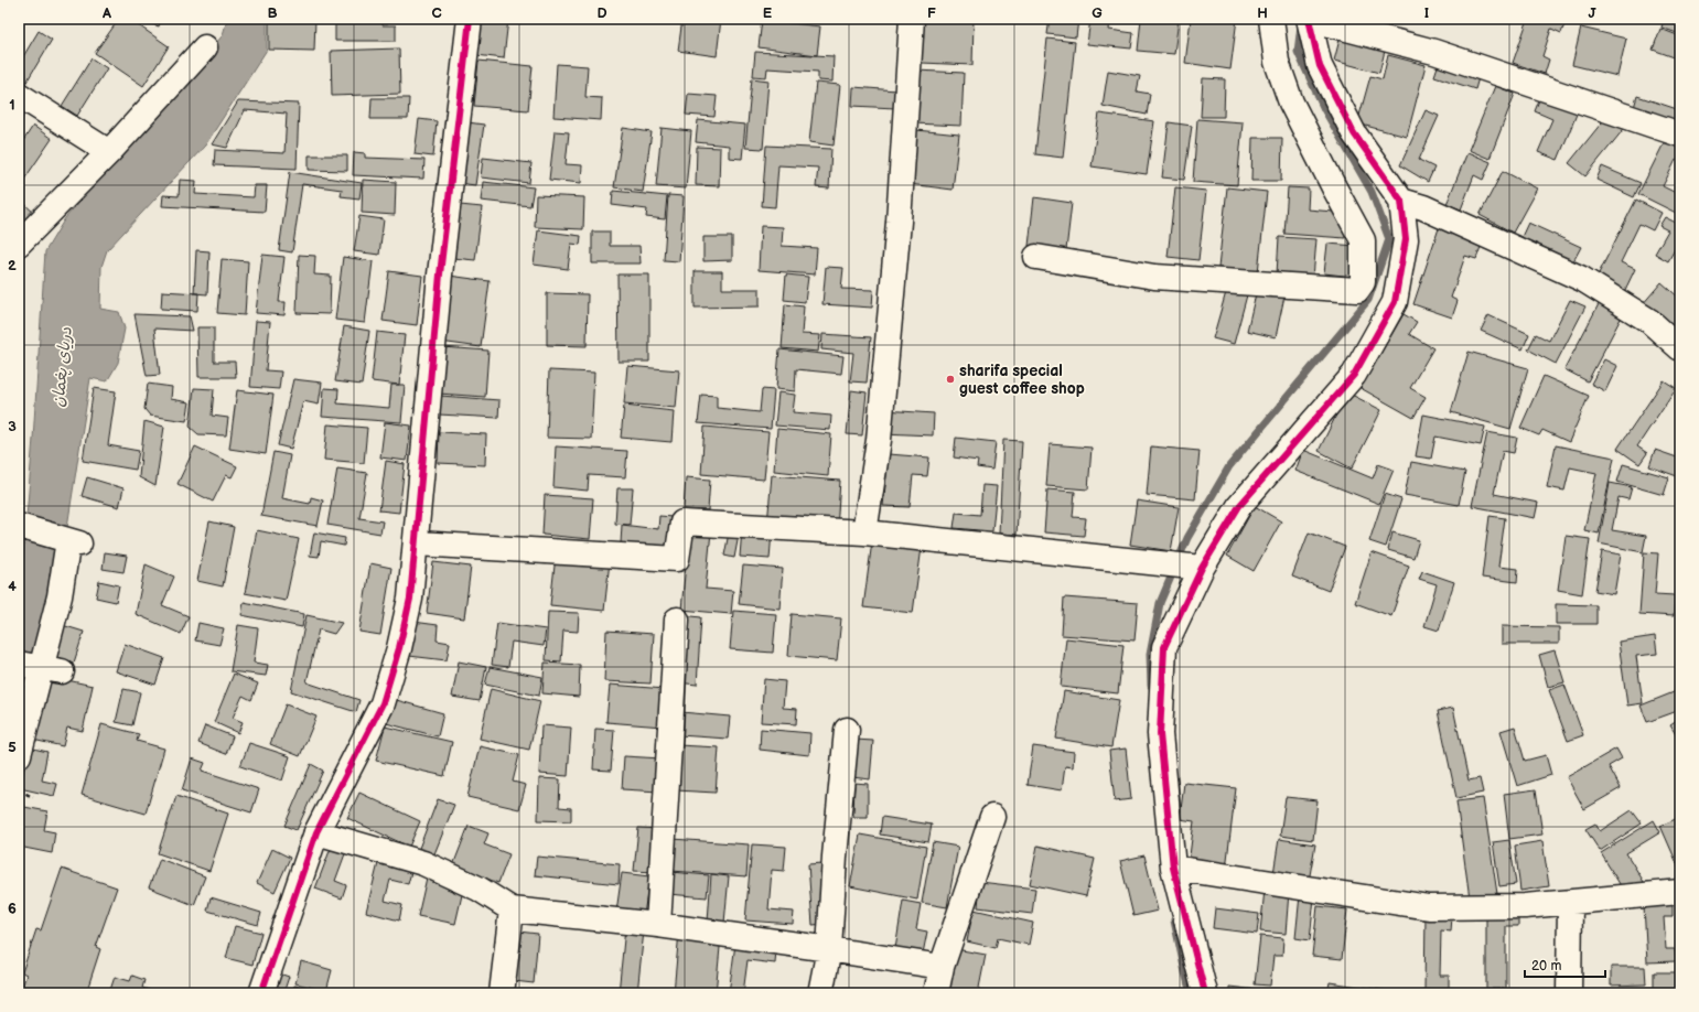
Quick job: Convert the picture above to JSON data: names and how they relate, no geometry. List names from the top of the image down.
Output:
{
  "water": ["دریای پغمان"],
  "places": ["sharifa special guest coffee shop"],
  "scale_bar": "20 m",
  "grid": {
    "columns": [
      "A",
      "B",
      "C",
      "D",
      "E",
      "F",
      "G",
      "H",
      "I",
      "J"
    ],
    "rows": [
      "1",
      "2",
      "3",
      "4",
      "5",
      "6"
    ]
  }
}
